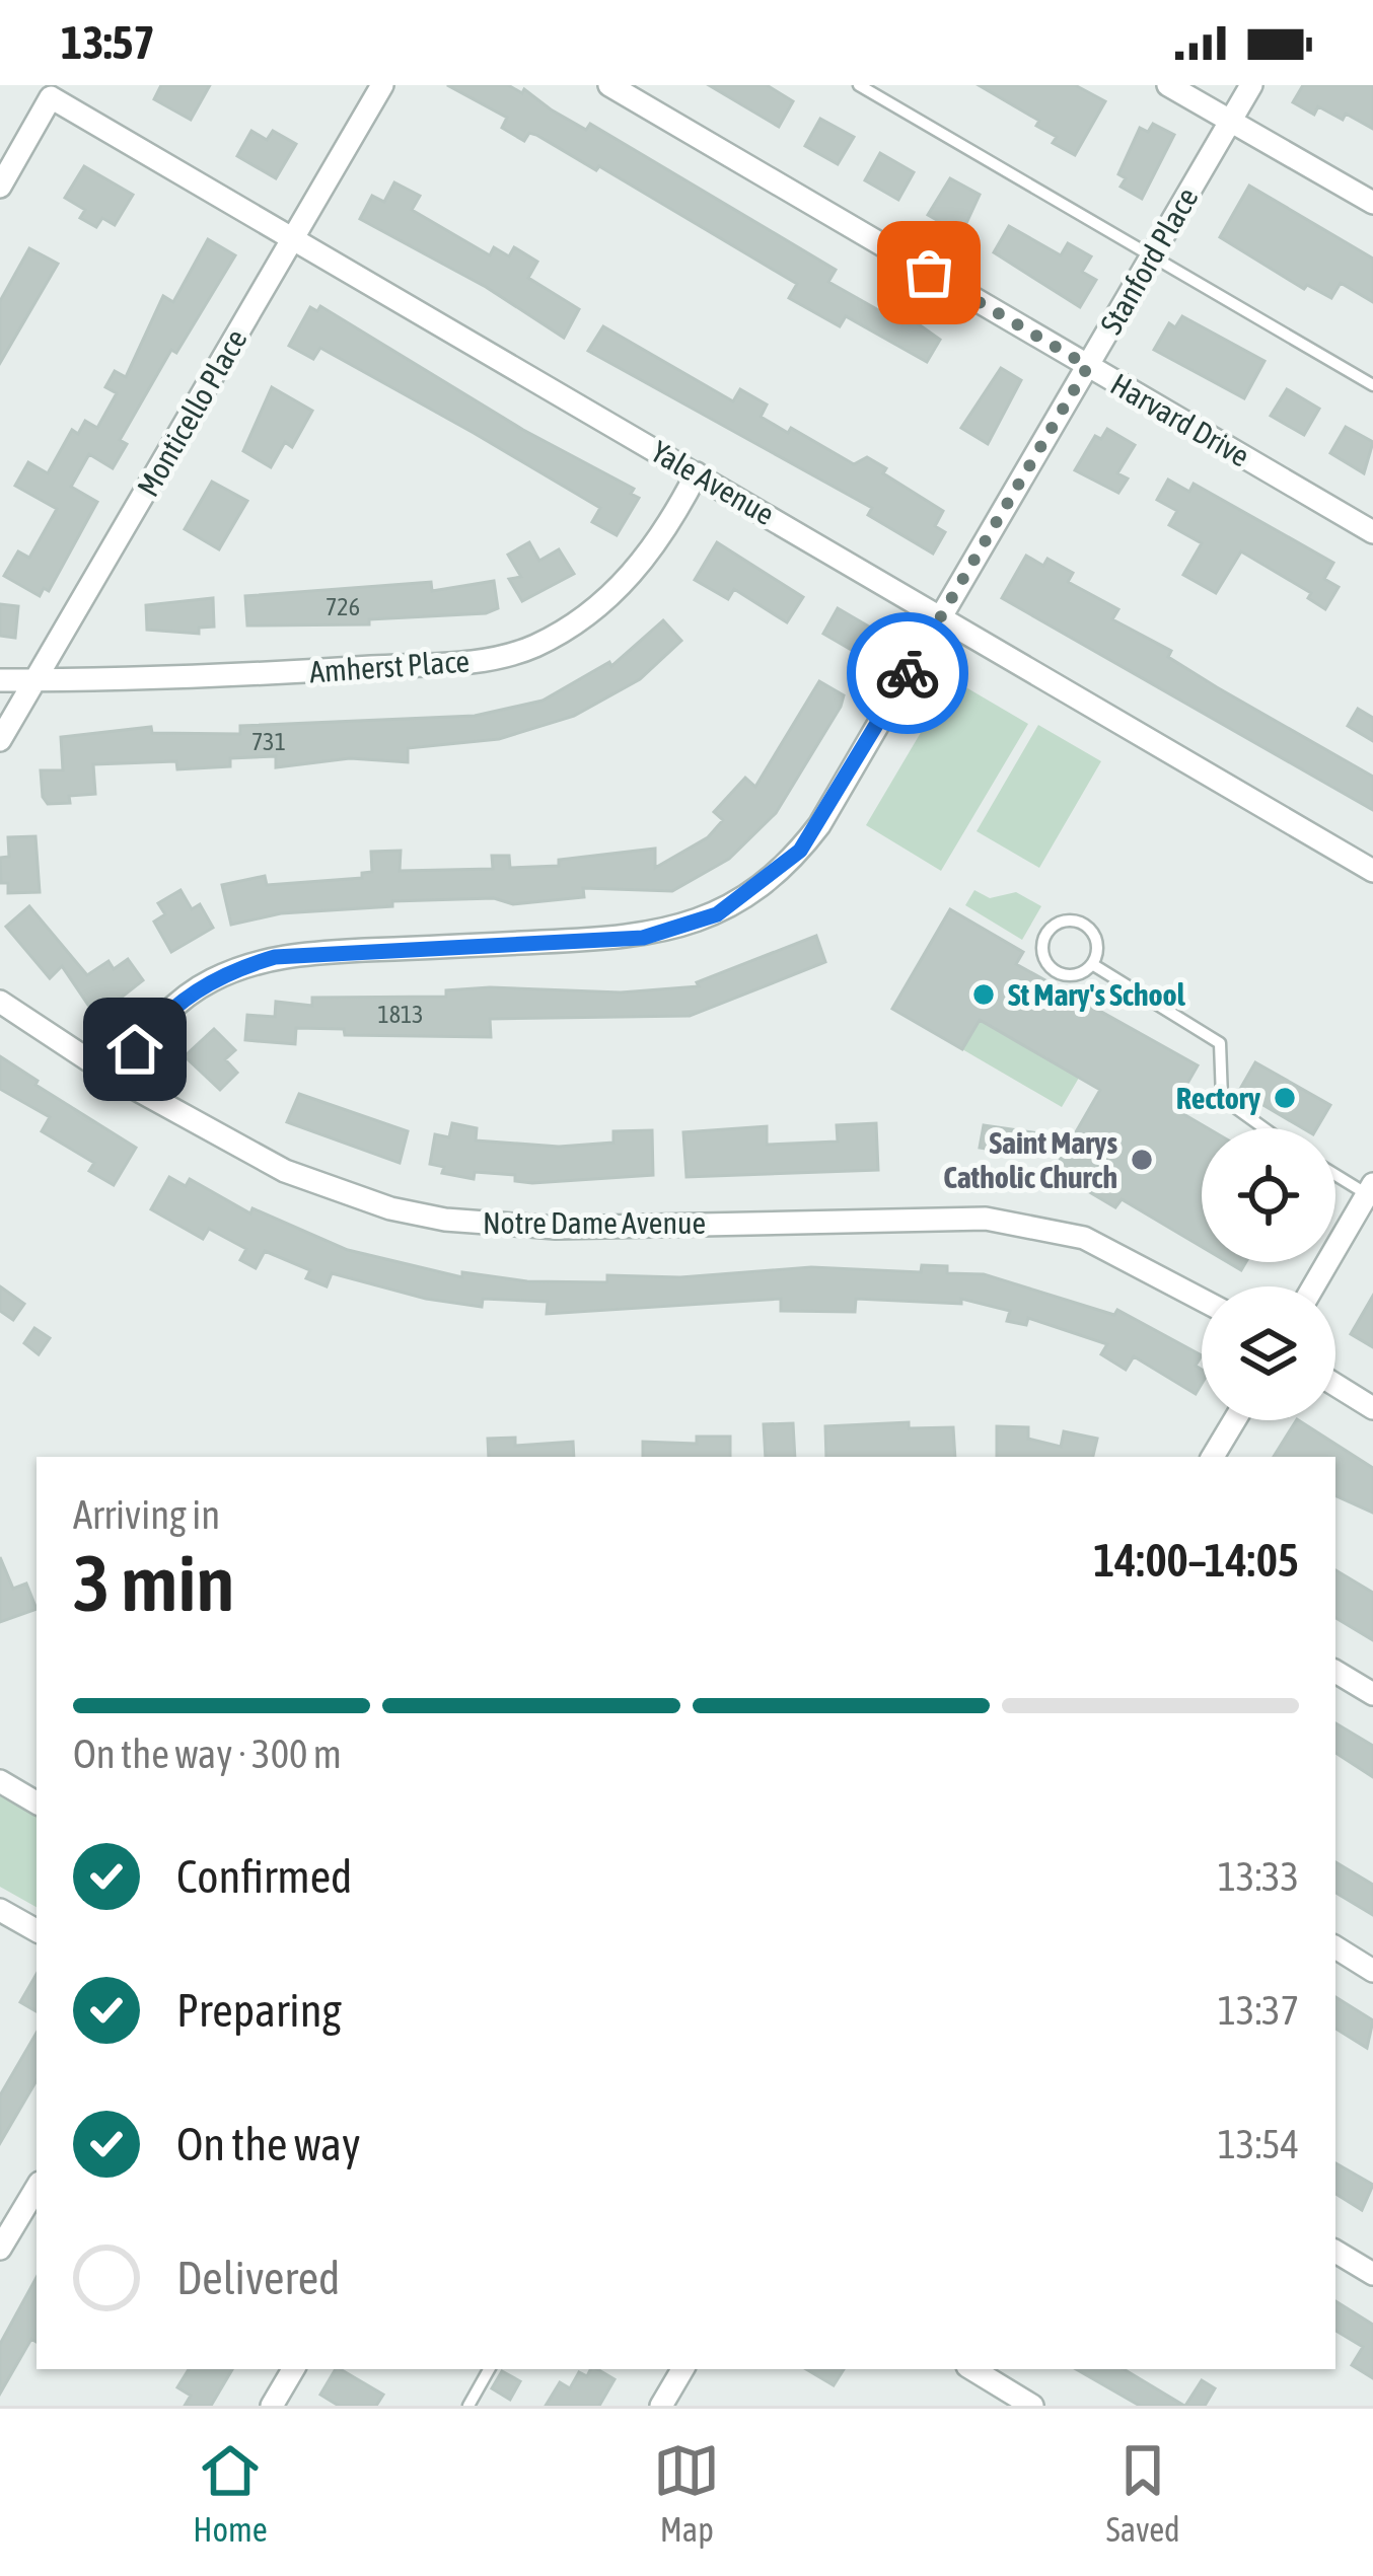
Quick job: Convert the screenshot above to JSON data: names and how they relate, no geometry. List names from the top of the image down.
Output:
{
  "streets": {
    "street": [
      "Stanford Place",
      "Monticello Place",
      "Harvard Drive",
      "Yale Avenue",
      "Amherst Place",
      "Notre Dame Avenue"
    ]
  },
  "crossings": [
    ["Stanford Place", "Harvard Drive"],
    ["Stanford Place", "Yale Avenue"],
    ["Stanford Place", "Notre Dame Avenue"],
    ["Monticello Place", "Yale Avenue"],
    ["Monticello Place", "Amherst Place"],
    ["Yale Avenue", "Amherst Place"]
  ],
  "places": ["St Mary's School", "Rectory", "Saint Marys Catholic Church"],
  "house_numbers": ["726", "731", "1813"],
  "page": {
    "status": "13:57",
    "heading": ["3 min", "Arriving in", "14:00–14:05"],
    "bar": "On the way · 300 m",
    "list": [
      ["Confirmed", "13:33"],
      ["Preparing", "13:37"],
      ["On the way", "13:54"],
      "Delivered"
    ],
    "tabs": ["Home", "Map", "Saved"]
  }
}
